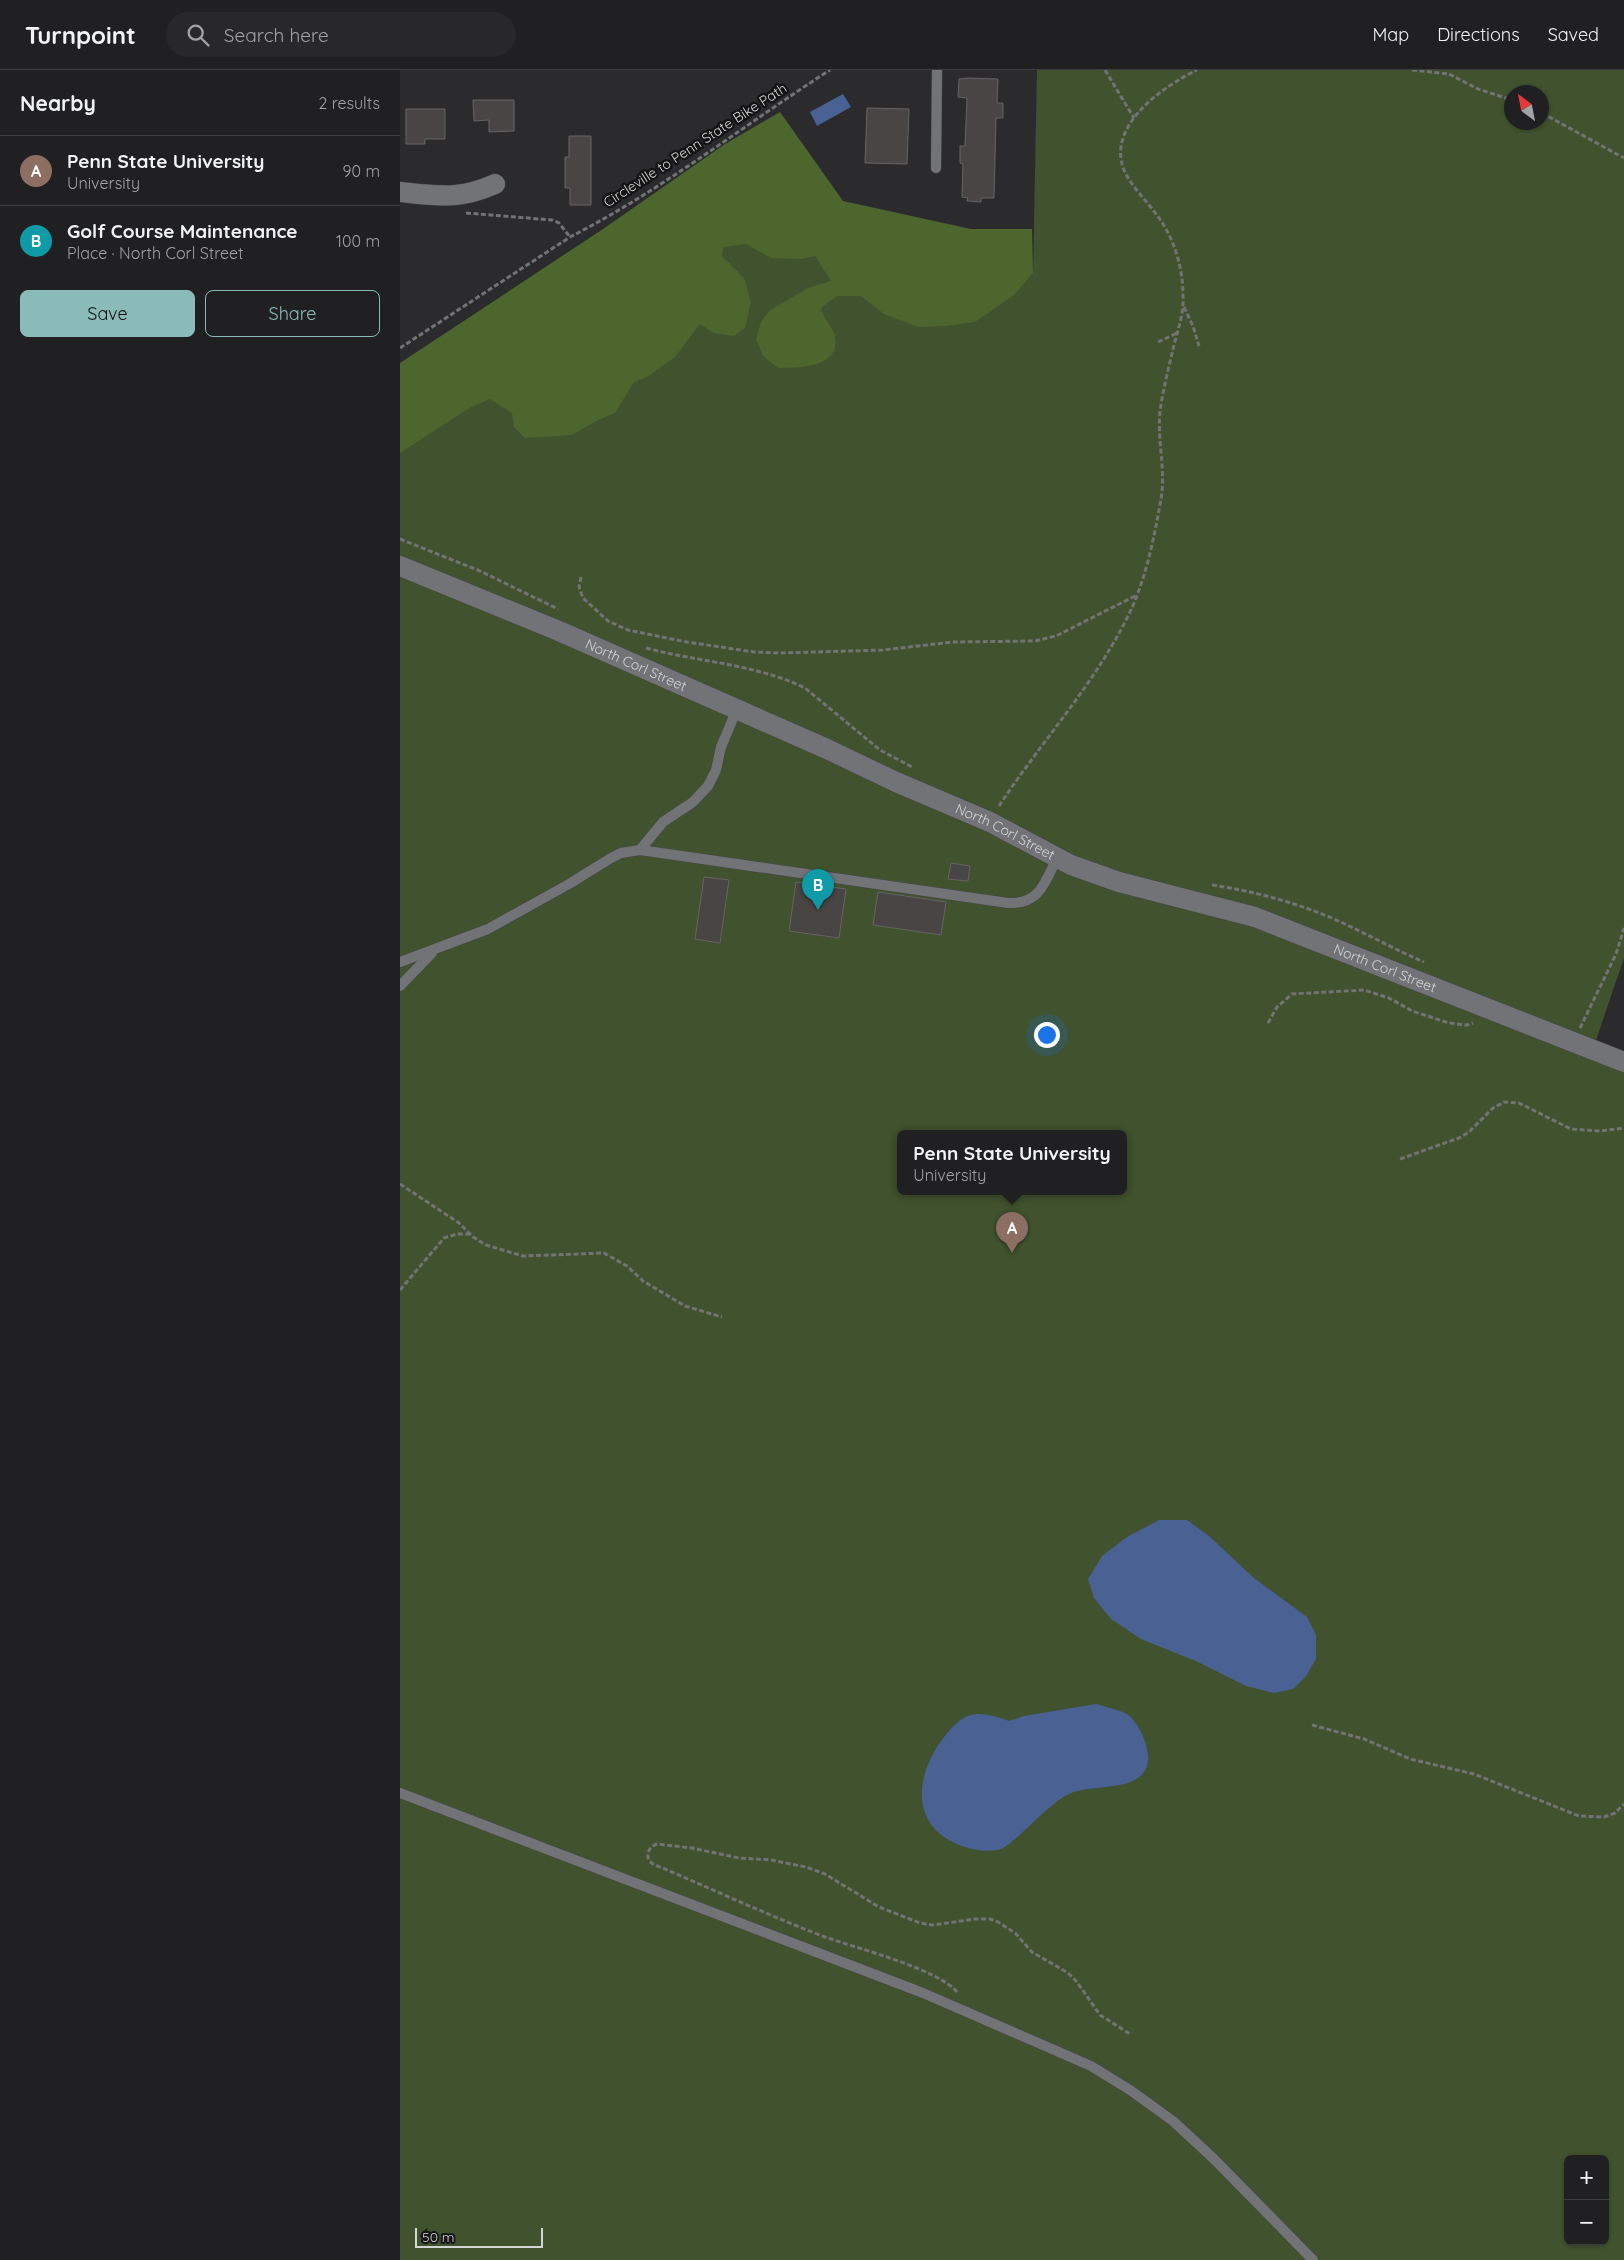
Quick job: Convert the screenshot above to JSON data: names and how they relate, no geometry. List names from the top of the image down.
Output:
{
  "streets": {
    "street": ["North Corl Street"],
    "path": ["Circleville to Penn State Bike Path"]
  },
  "scale_bar": "50 m",
  "north": "top left",
  "page": {
    "header": "Turnpoint",
    "search": "Search here",
    "nav": ["Map", "Directions", "Saved"],
    "heading": ["Nearby", "2 results"],
    "list": [
      {
        "mark": "A",
        "name": "Penn State University",
        "note": "University",
        "value": "90 m"
      },
      {
        "mark": "B",
        "name": "Golf Course Maintenance",
        "note": "Place · North Corl Street",
        "value": "100 m"
      }
    ],
    "buttons": ["Save", "Share"],
    "pins": ["B", "A"],
    "popup": ["Penn State University", "University"],
    "map_buttons": ["+", "−"],
    "scale": "50 m"
  }
}
